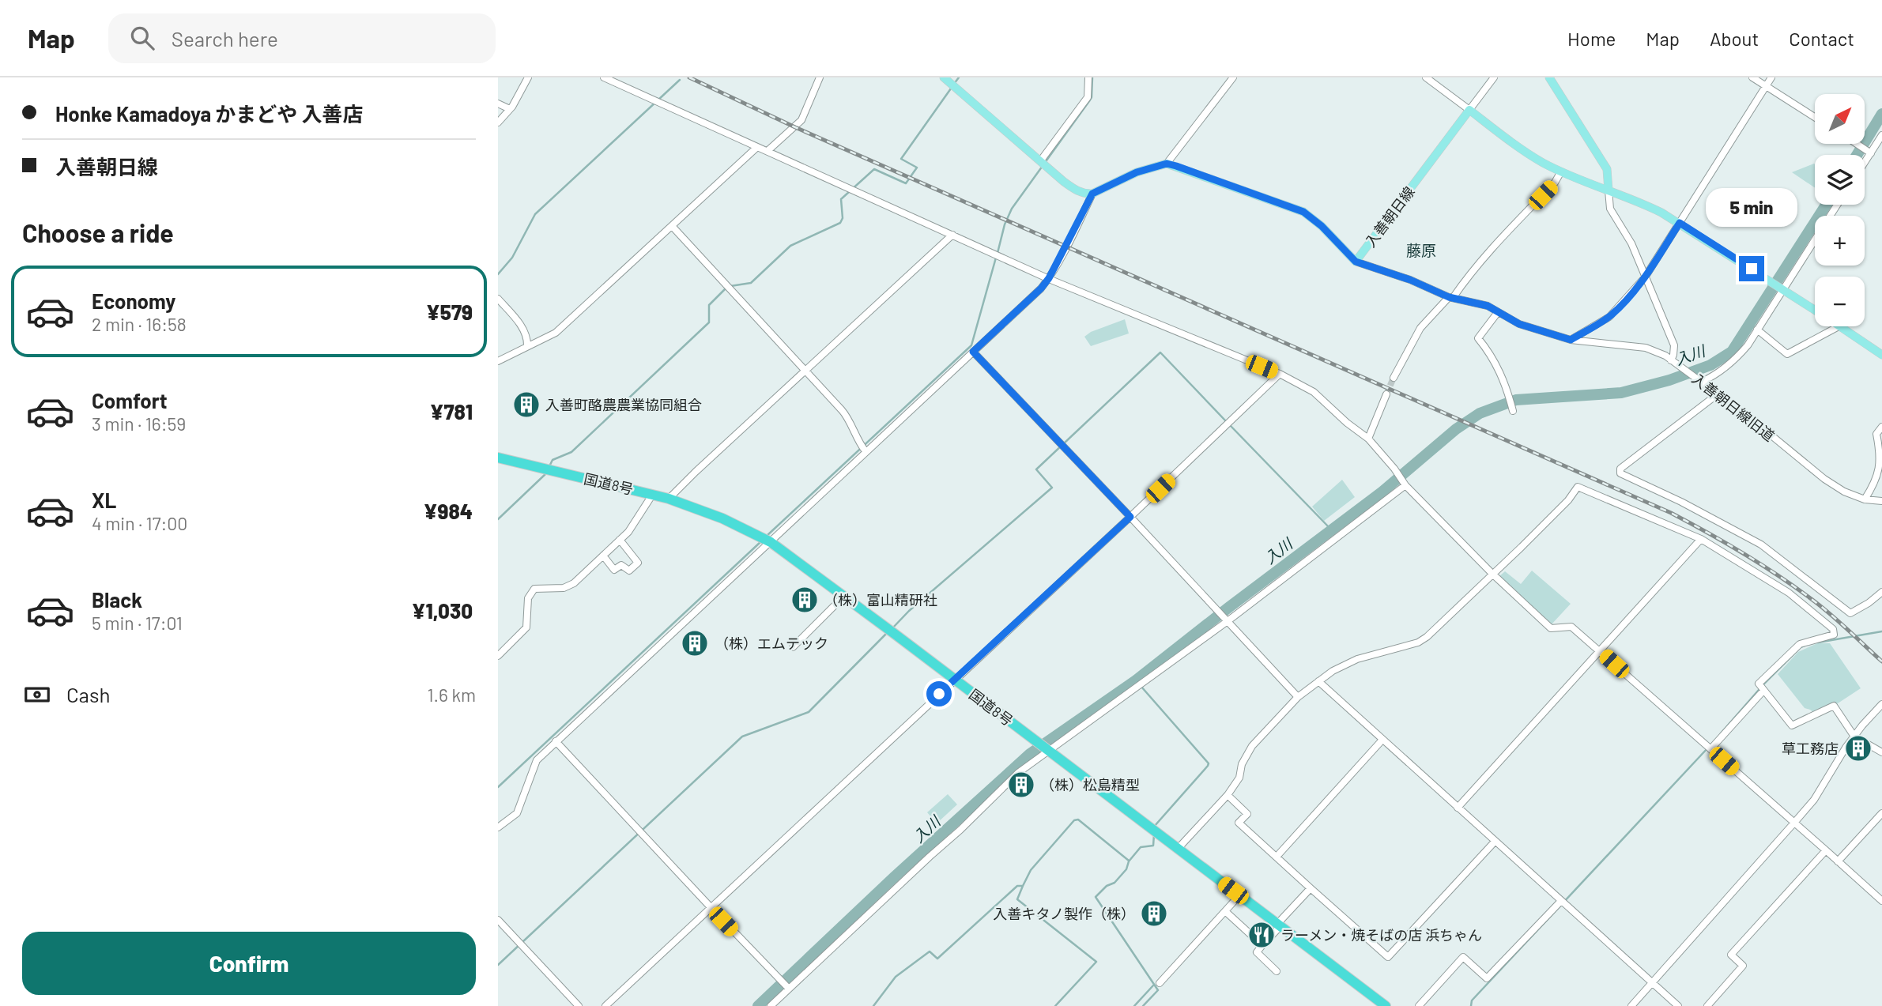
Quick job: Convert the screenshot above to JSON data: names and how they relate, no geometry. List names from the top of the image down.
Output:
{
  "streets": {
    "highway": ["国道8号"],
    "main road": ["入善朝日線"],
    "street": ["入善朝日線旧道"]
  },
  "crossings": [
    ["入善朝日線", "入善朝日線旧道"]
  ],
  "districts": ["藤原"],
  "water": ["入川"],
  "places": {
    "building": [
      "入善町酪農農業協同組合",
      "（株）富山精研社",
      "（株）エムテック",
      "草工務店",
      "（株）松島精型",
      "入善キタノ製作（株）"
    ],
    "restaurant": ["ラーメン・焼そばの店 浜ちゃん"]
  },
  "north": "top right",
  "page": {
    "header": "Map",
    "search": "Search here",
    "nav": [
      "Home",
      "Map",
      "About",
      "Contact"
    ],
    "banner": ["Honke Kamadoya かまどや 入善店", "入善朝日線"],
    "map_buttons": ["+", "−"],
    "bubble": "5 min",
    "heading": "Choose a ride",
    "list": [
      {
        "name": "Economy",
        "note": "2 min · 16:58",
        "value": "¥579"
      },
      {
        "name": "Comfort",
        "note": "3 min · 16:59",
        "value": "¥781"
      },
      {
        "name": "XL",
        "note": "4 min · 17:00",
        "value": "¥984"
      },
      {
        "name": "Black",
        "note": "5 min · 17:01",
        "value": "¥1,030"
      }
    ],
    "pay": ["Cash", "1.6 km"],
    "buttons": "Confirm"
  }
}
